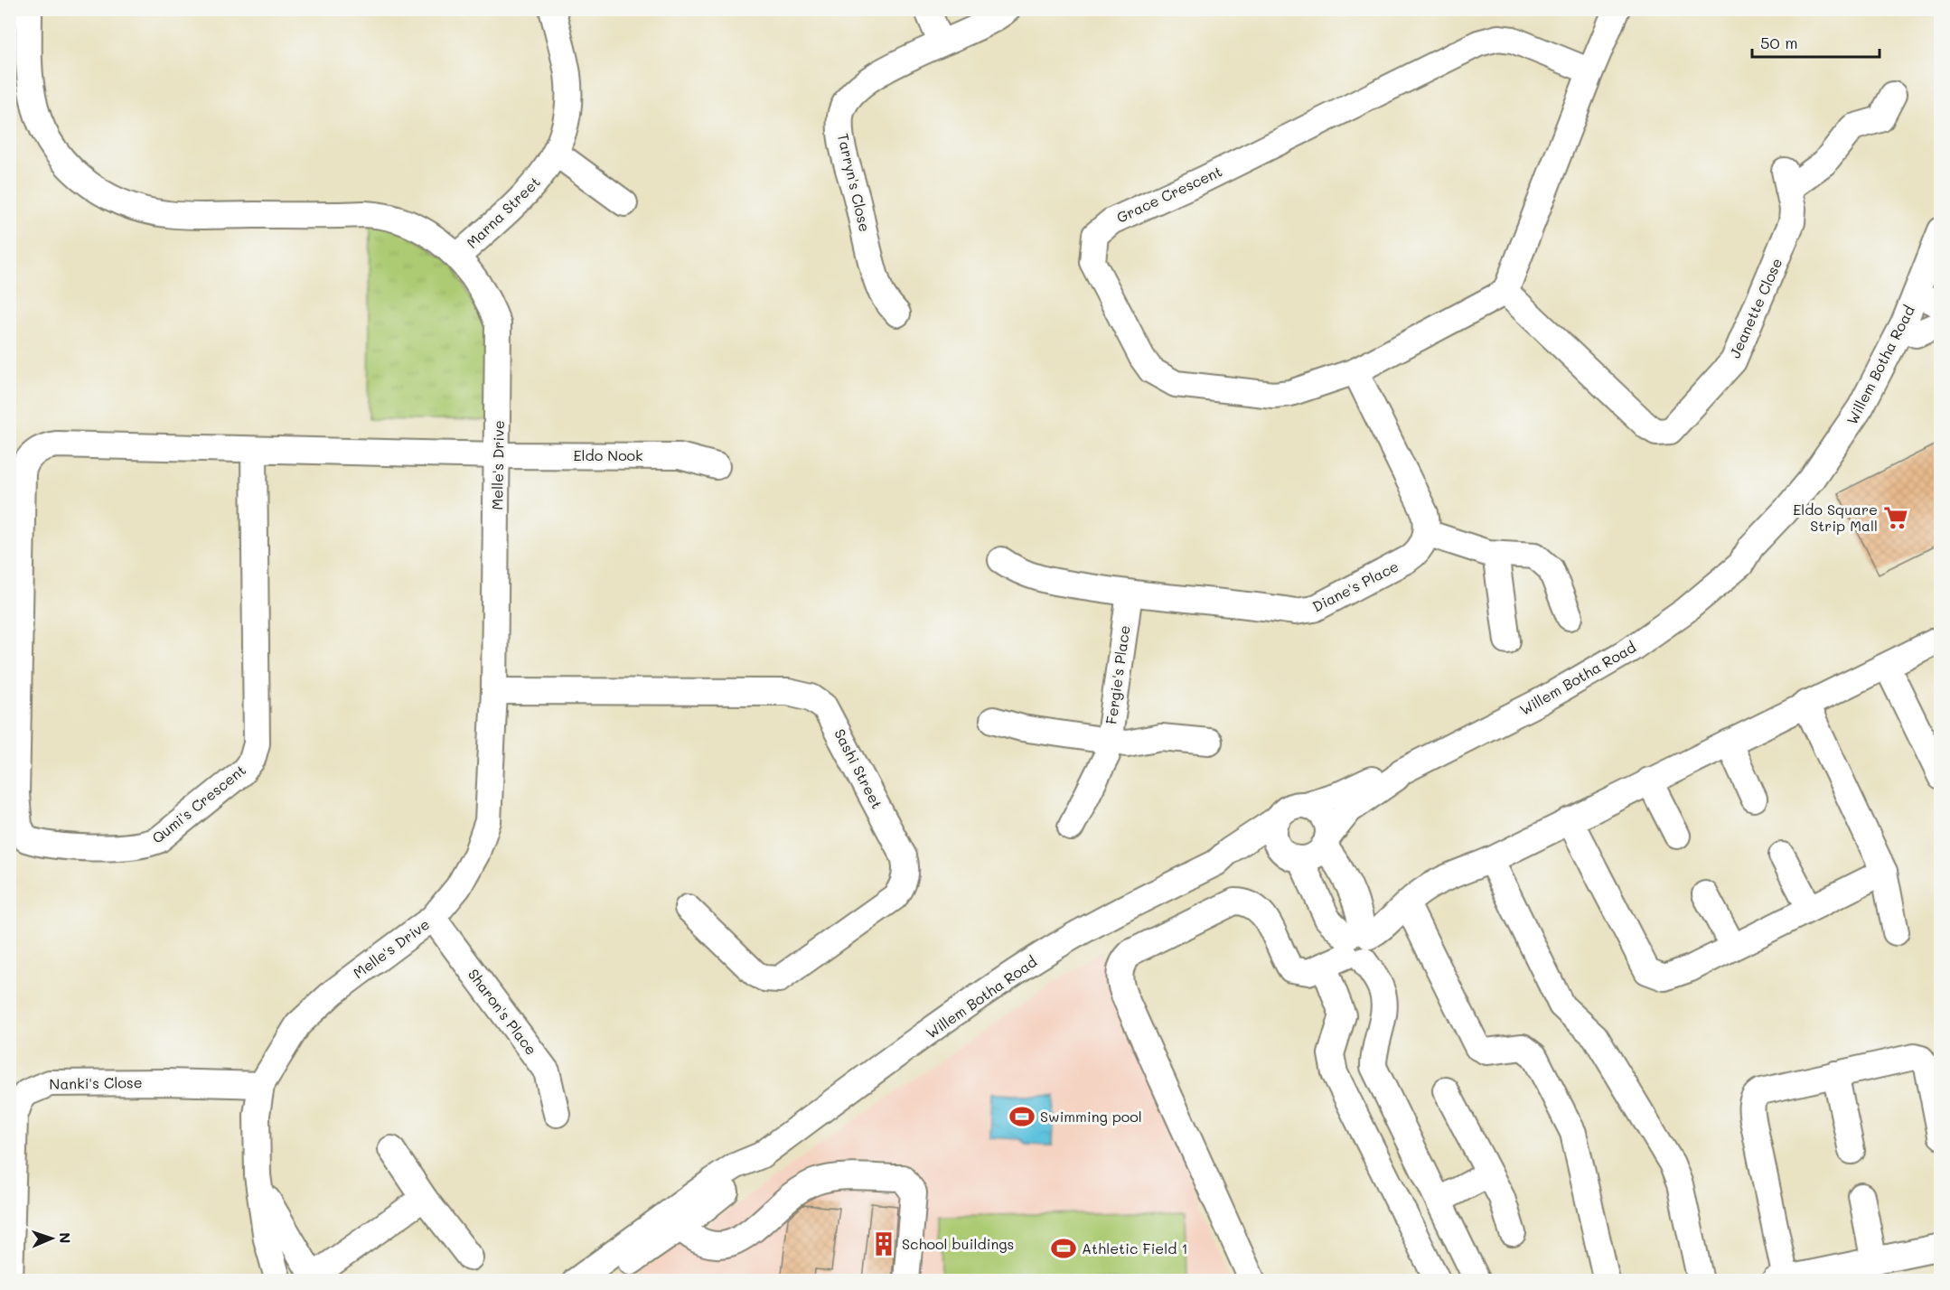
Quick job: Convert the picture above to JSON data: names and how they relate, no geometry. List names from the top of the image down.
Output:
{
  "streets": {
    "street": [
      "Tarryn's Close",
      "Grace Crescent",
      "Marna Street",
      "Jeanette Close",
      "Willem Botha Road",
      "Eldo Nook",
      "Melle's Drive",
      "Diane's Place",
      "Fergie's Place",
      "Sashi Street",
      "Qumi's Crescent",
      "Sharon's Place",
      "Nanki's Close"
    ]
  },
  "crossings": [
    ["Grace Crescent", "Jeanette Close"],
    ["Marna Street", "Melle's Drive"],
    ["Eldo Nook", "Melle's Drive"],
    ["Eldo Nook", "Qumi's Crescent"],
    ["Melle's Drive", "Sashi Street"],
    ["Melle's Drive", "Qumi's Crescent"],
    ["Melle's Drive", "Sharon's Place"],
    ["Melle's Drive", "Nanki's Close"],
    ["Diane's Place", "Fergie's Place"]
  ],
  "places": {
    "supermarket": ["Eldo Square Strip Mall"],
    "sports": ["Swimming pool", "Athletic Field 1"],
    "building": ["School buildings"]
  },
  "scale_bar": "50 m",
  "north": "right"
}
